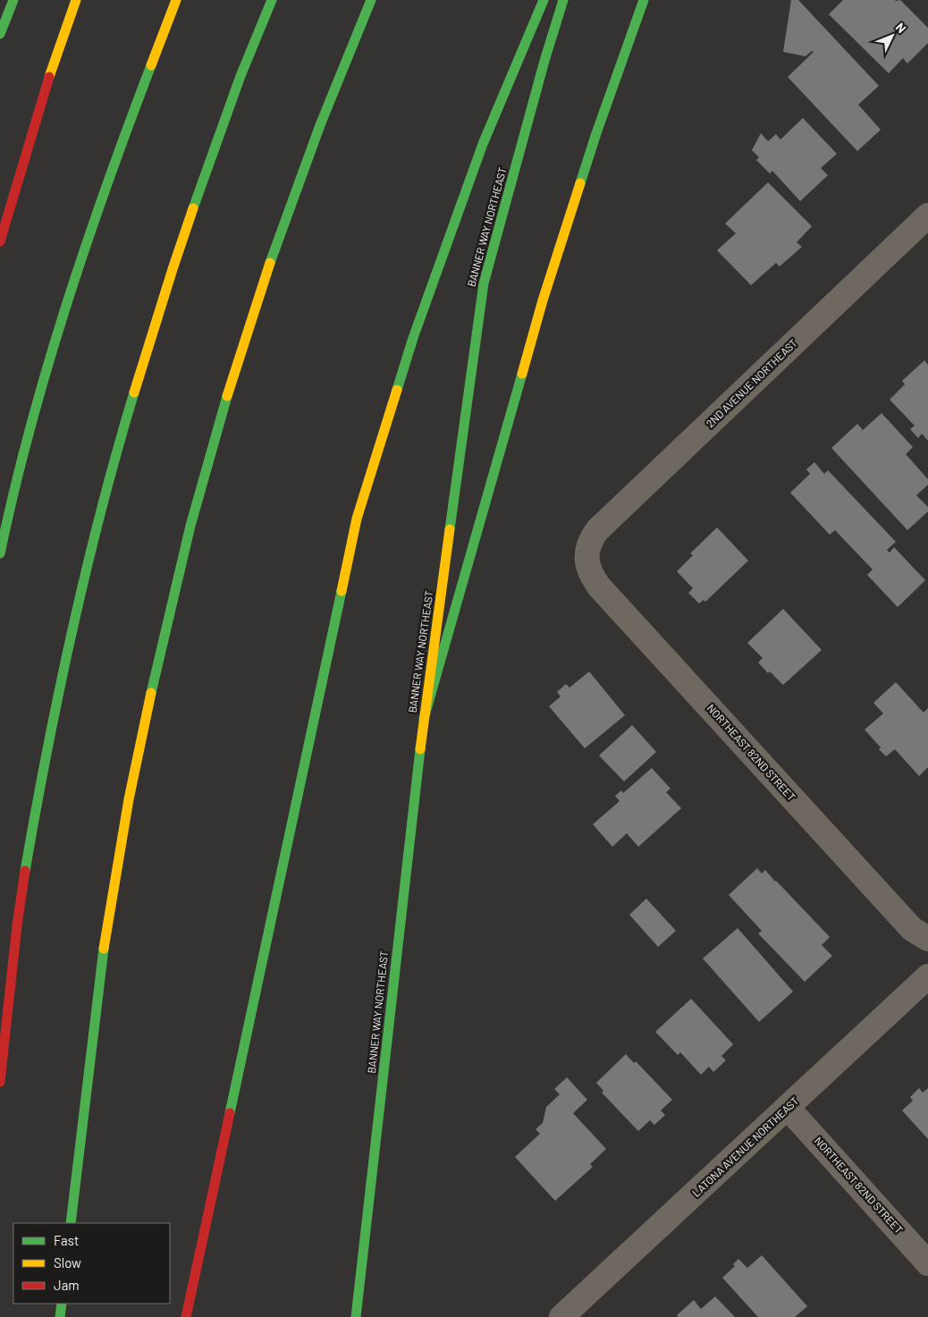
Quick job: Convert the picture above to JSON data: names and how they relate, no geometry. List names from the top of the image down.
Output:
{
  "streets": {
    "main road": ["BANNER WAY NORTHEAST"],
    "street": ["2ND AVENUE NORTHEAST", "NORTHEAST 82ND STREET", "LATONA AVENUE NORTHEAST"]
  },
  "crossings": [
    ["2ND AVENUE NORTHEAST", "NORTHEAST 82ND STREET"],
    ["NORTHEAST 82ND STREET", "LATONA AVENUE NORTHEAST"]
  ],
  "legend": ["Fast", "Slow", "Jam"],
  "north": "top right"
}
